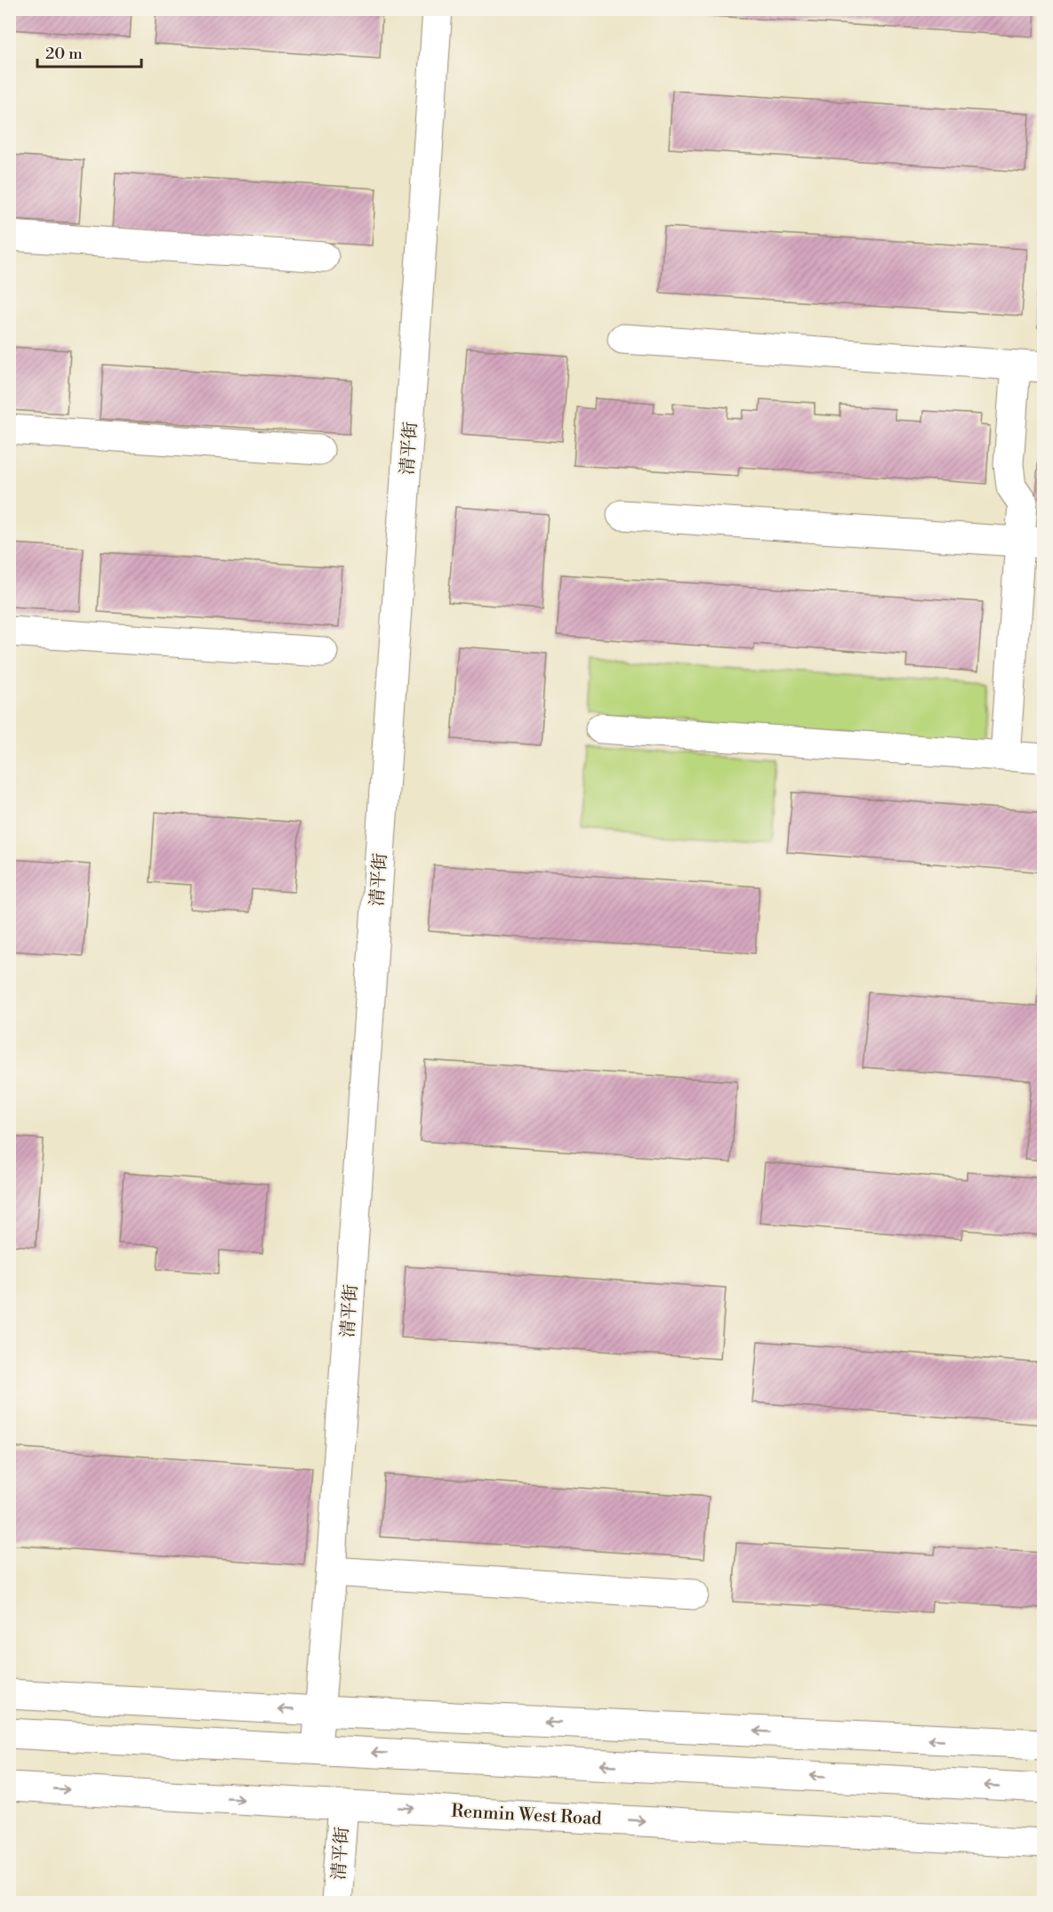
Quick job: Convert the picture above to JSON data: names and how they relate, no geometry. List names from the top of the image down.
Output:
{
  "streets": {
    "street": ["清平街", "Renmin West Road"]
  },
  "crossings": [
    ["清平街", "Renmin West Road"]
  ],
  "scale_bar": "20 m"
}
